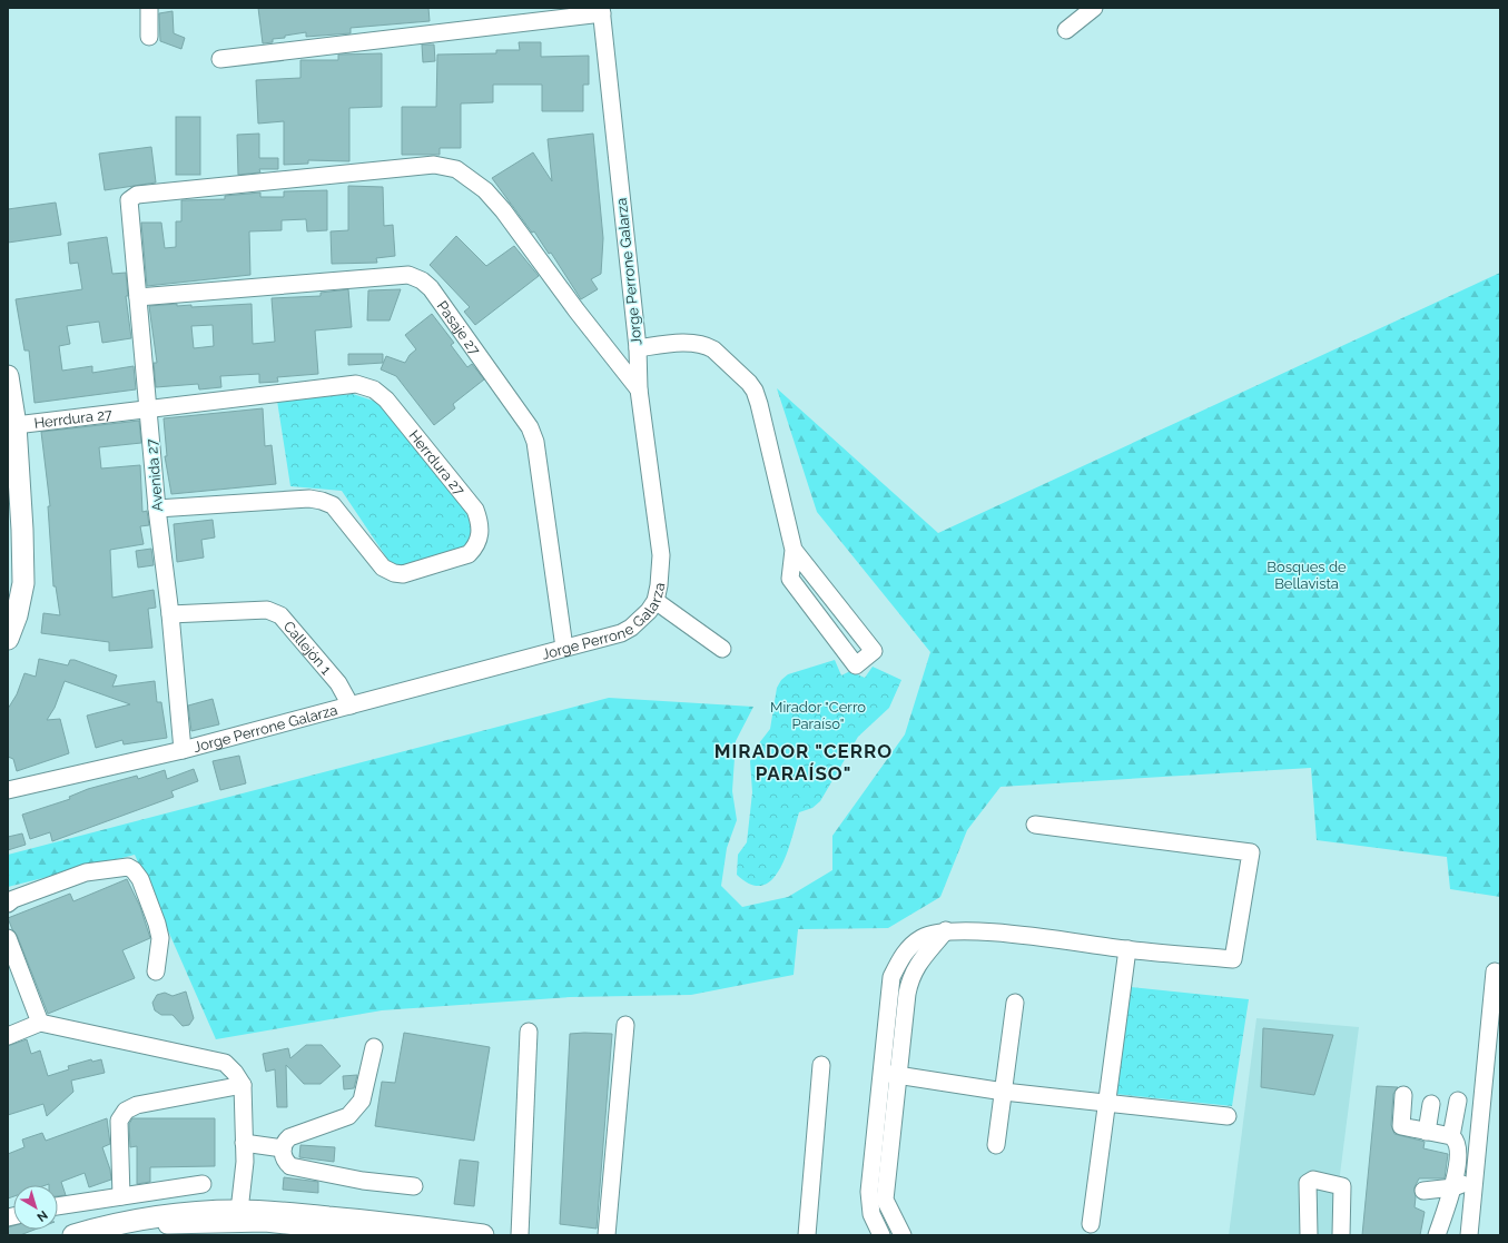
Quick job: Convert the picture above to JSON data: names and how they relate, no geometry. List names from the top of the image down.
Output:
{
  "streets": {
    "street": [
      "Jorge Perrone Galarza",
      "Pasaje 27",
      "Herrdura 27",
      "Avenida 27",
      "Callejón 1"
    ]
  },
  "crossings": [
    ["Jorge Perrone Galarza", "Pasaje 27"],
    ["Jorge Perrone Galarza", "Avenida 27"],
    ["Jorge Perrone Galarza", "Callejón 1"],
    ["Pasaje 27", "Avenida 27"],
    ["Herrdura 27", "Avenida 27"],
    ["Avenida 27", "Callejón 1"]
  ],
  "districts": ["MIRADOR \"CERRO PARAÍSO\""],
  "parks": ["Bosques de Bellavista", "Mirador \"Cerro Paraíso\""],
  "north": "bottom right"
}
